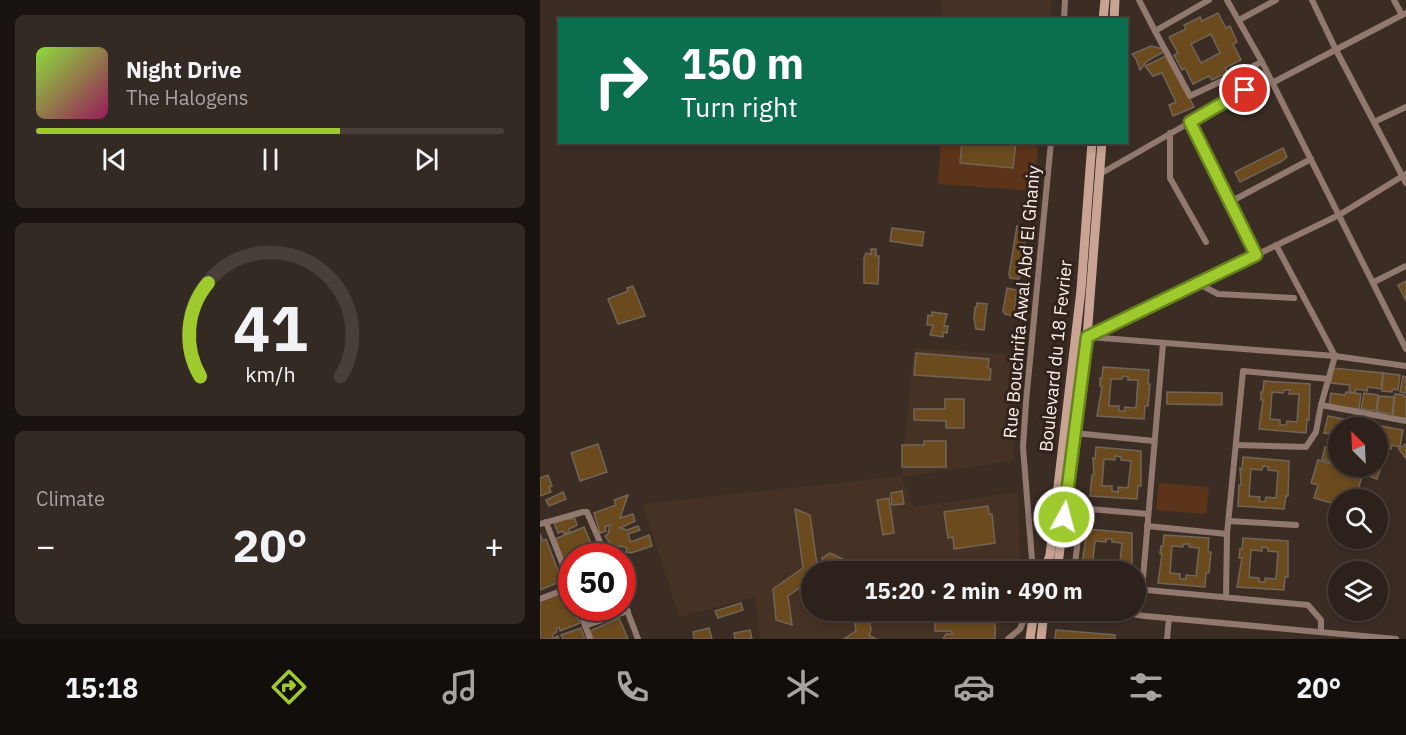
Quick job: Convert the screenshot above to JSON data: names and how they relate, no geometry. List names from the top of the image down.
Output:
{
  "streets": {
    "main road": ["Boulevard du 18 Fevrier"],
    "street": ["Rue Bouchrifa Awal Abd El Ghaniy"]
  },
  "north": "top left",
  "page": {
    "turn": ["150 m", "Turn right"],
    "song": ["Night Drive", "The Halogens"],
    "tile": "Climate",
    "heat": ["−", "20°", "+"],
    "limit": "50",
    "trip": "15:20 · 2 min · 490 m",
    "tabs": ["15:18", "20°"],
    "gauge": ["41", "km/h"]
  }
}
